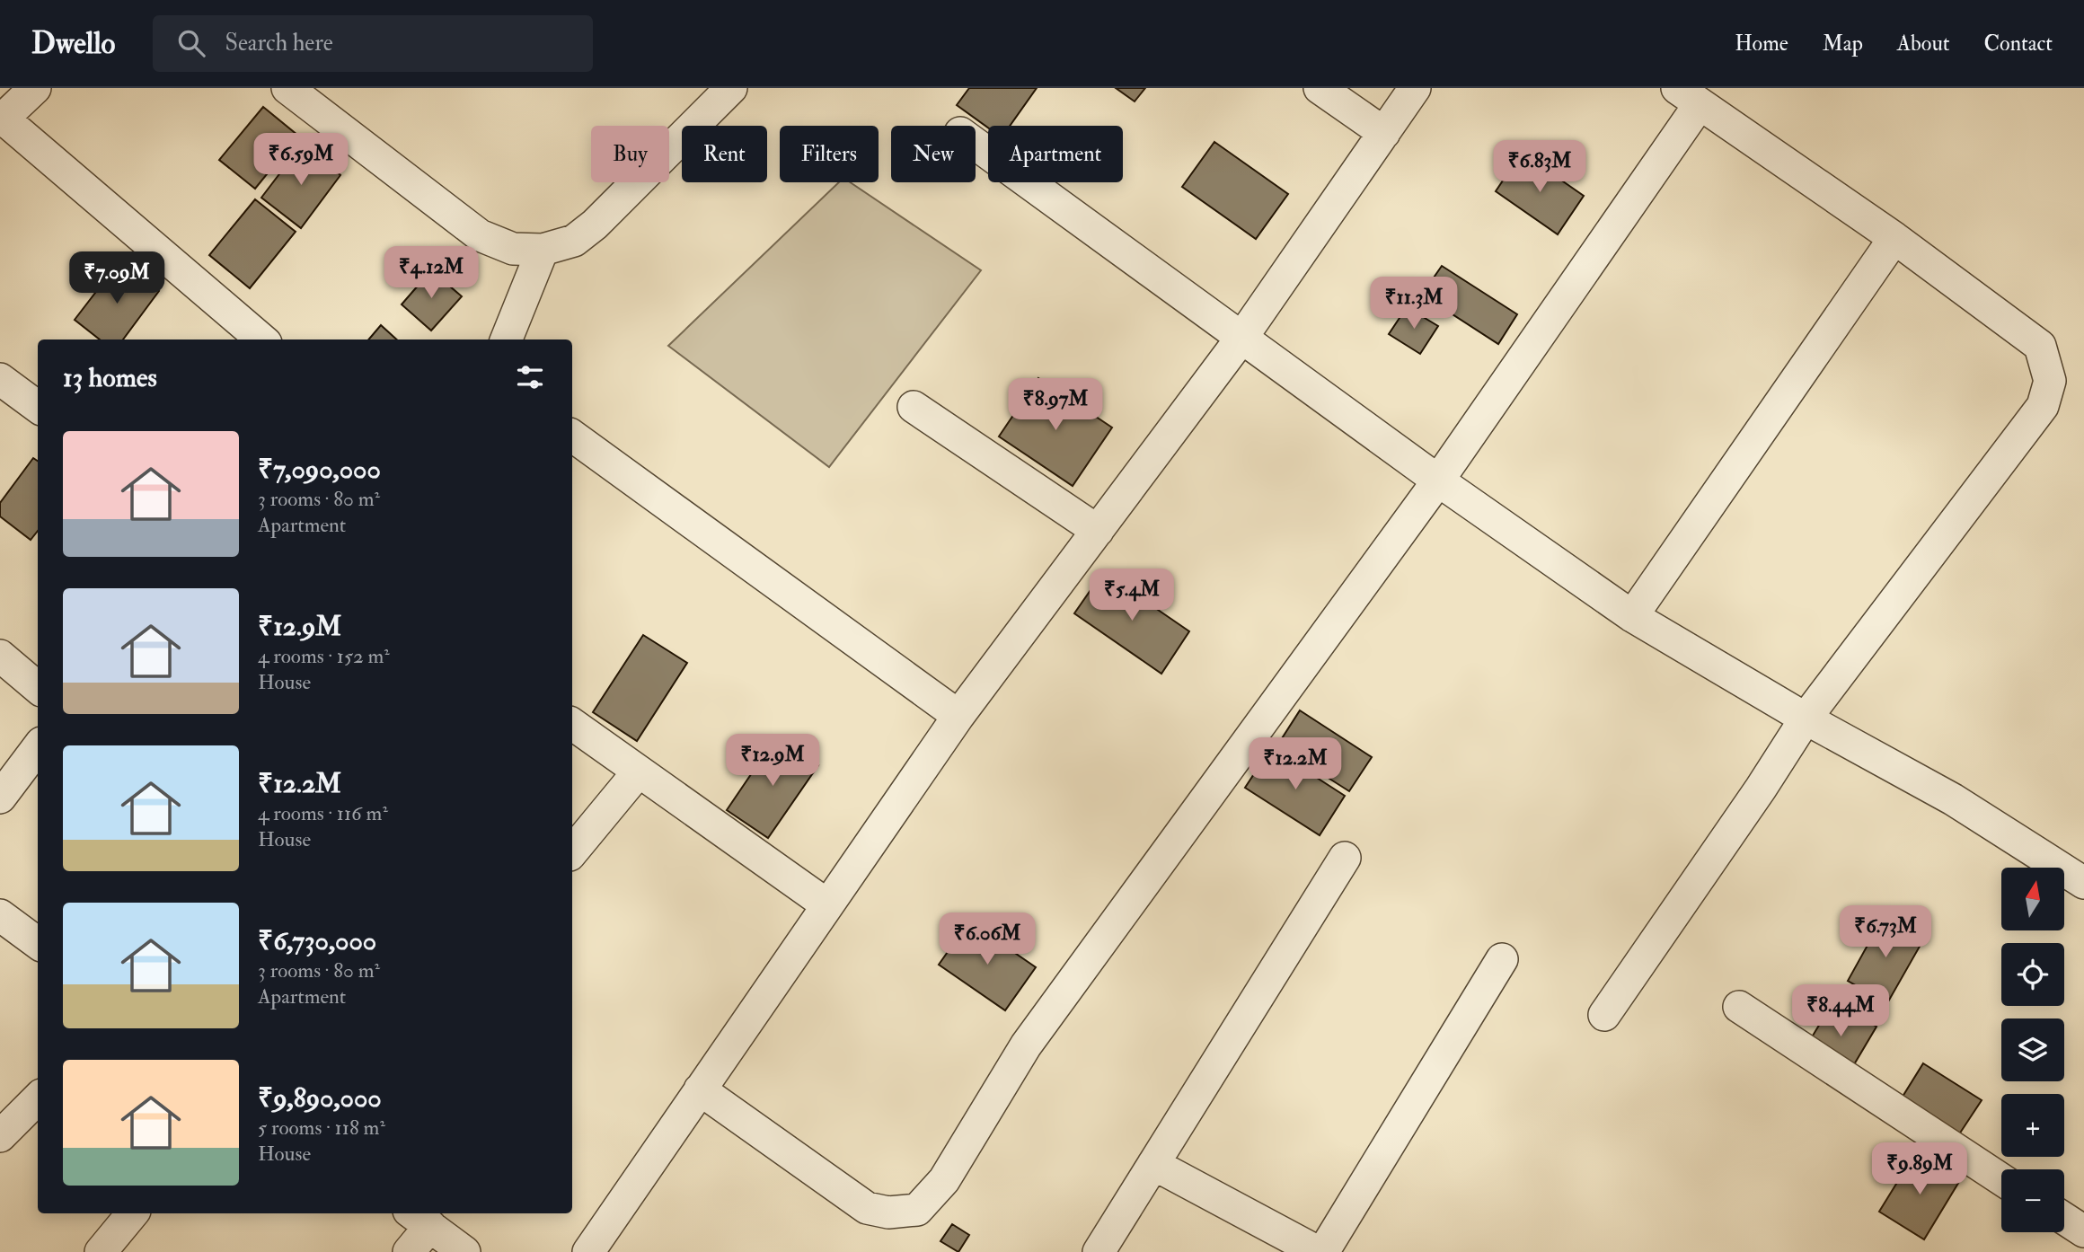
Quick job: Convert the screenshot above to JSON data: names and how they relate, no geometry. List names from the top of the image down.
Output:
{
  "north": "top",
  "page": {
    "header": "Dwello",
    "search": "Search here",
    "nav": [
      "Home",
      "Map",
      "About",
      "Contact"
    ],
    "chip": [
      "Buy",
      "Rent",
      "Filters",
      "New",
      "Apartment"
    ],
    "price": [
      "₹6.59M",
      "₹6.83M",
      "₹4.12M",
      "₹7.09M",
      "₹11.3M",
      "₹8.97M",
      "₹5.4M",
      "₹12.9M",
      "₹12.2M",
      "₹6.73M",
      "₹6.06M",
      "₹8.44M",
      "₹9.89M"
    ],
    "heading": "13 homes",
    "list": [
      {
        "name": "₹7,090,000",
        "note": "3 rooms · 80 m² · Apartment"
      },
      {
        "name": "₹12.9M",
        "note": "4 rooms · 152 m² · House"
      },
      {
        "name": "₹12.2M",
        "note": "4 rooms · 116 m² · House"
      },
      {
        "name": "₹6,730,000",
        "note": "3 rooms · 80 m² · Apartment"
      },
      {
        "name": "₹9,890,000",
        "note": "5 rooms · 118 m² · House"
      }
    ],
    "map_buttons": ["+", "−"]
  }
}
